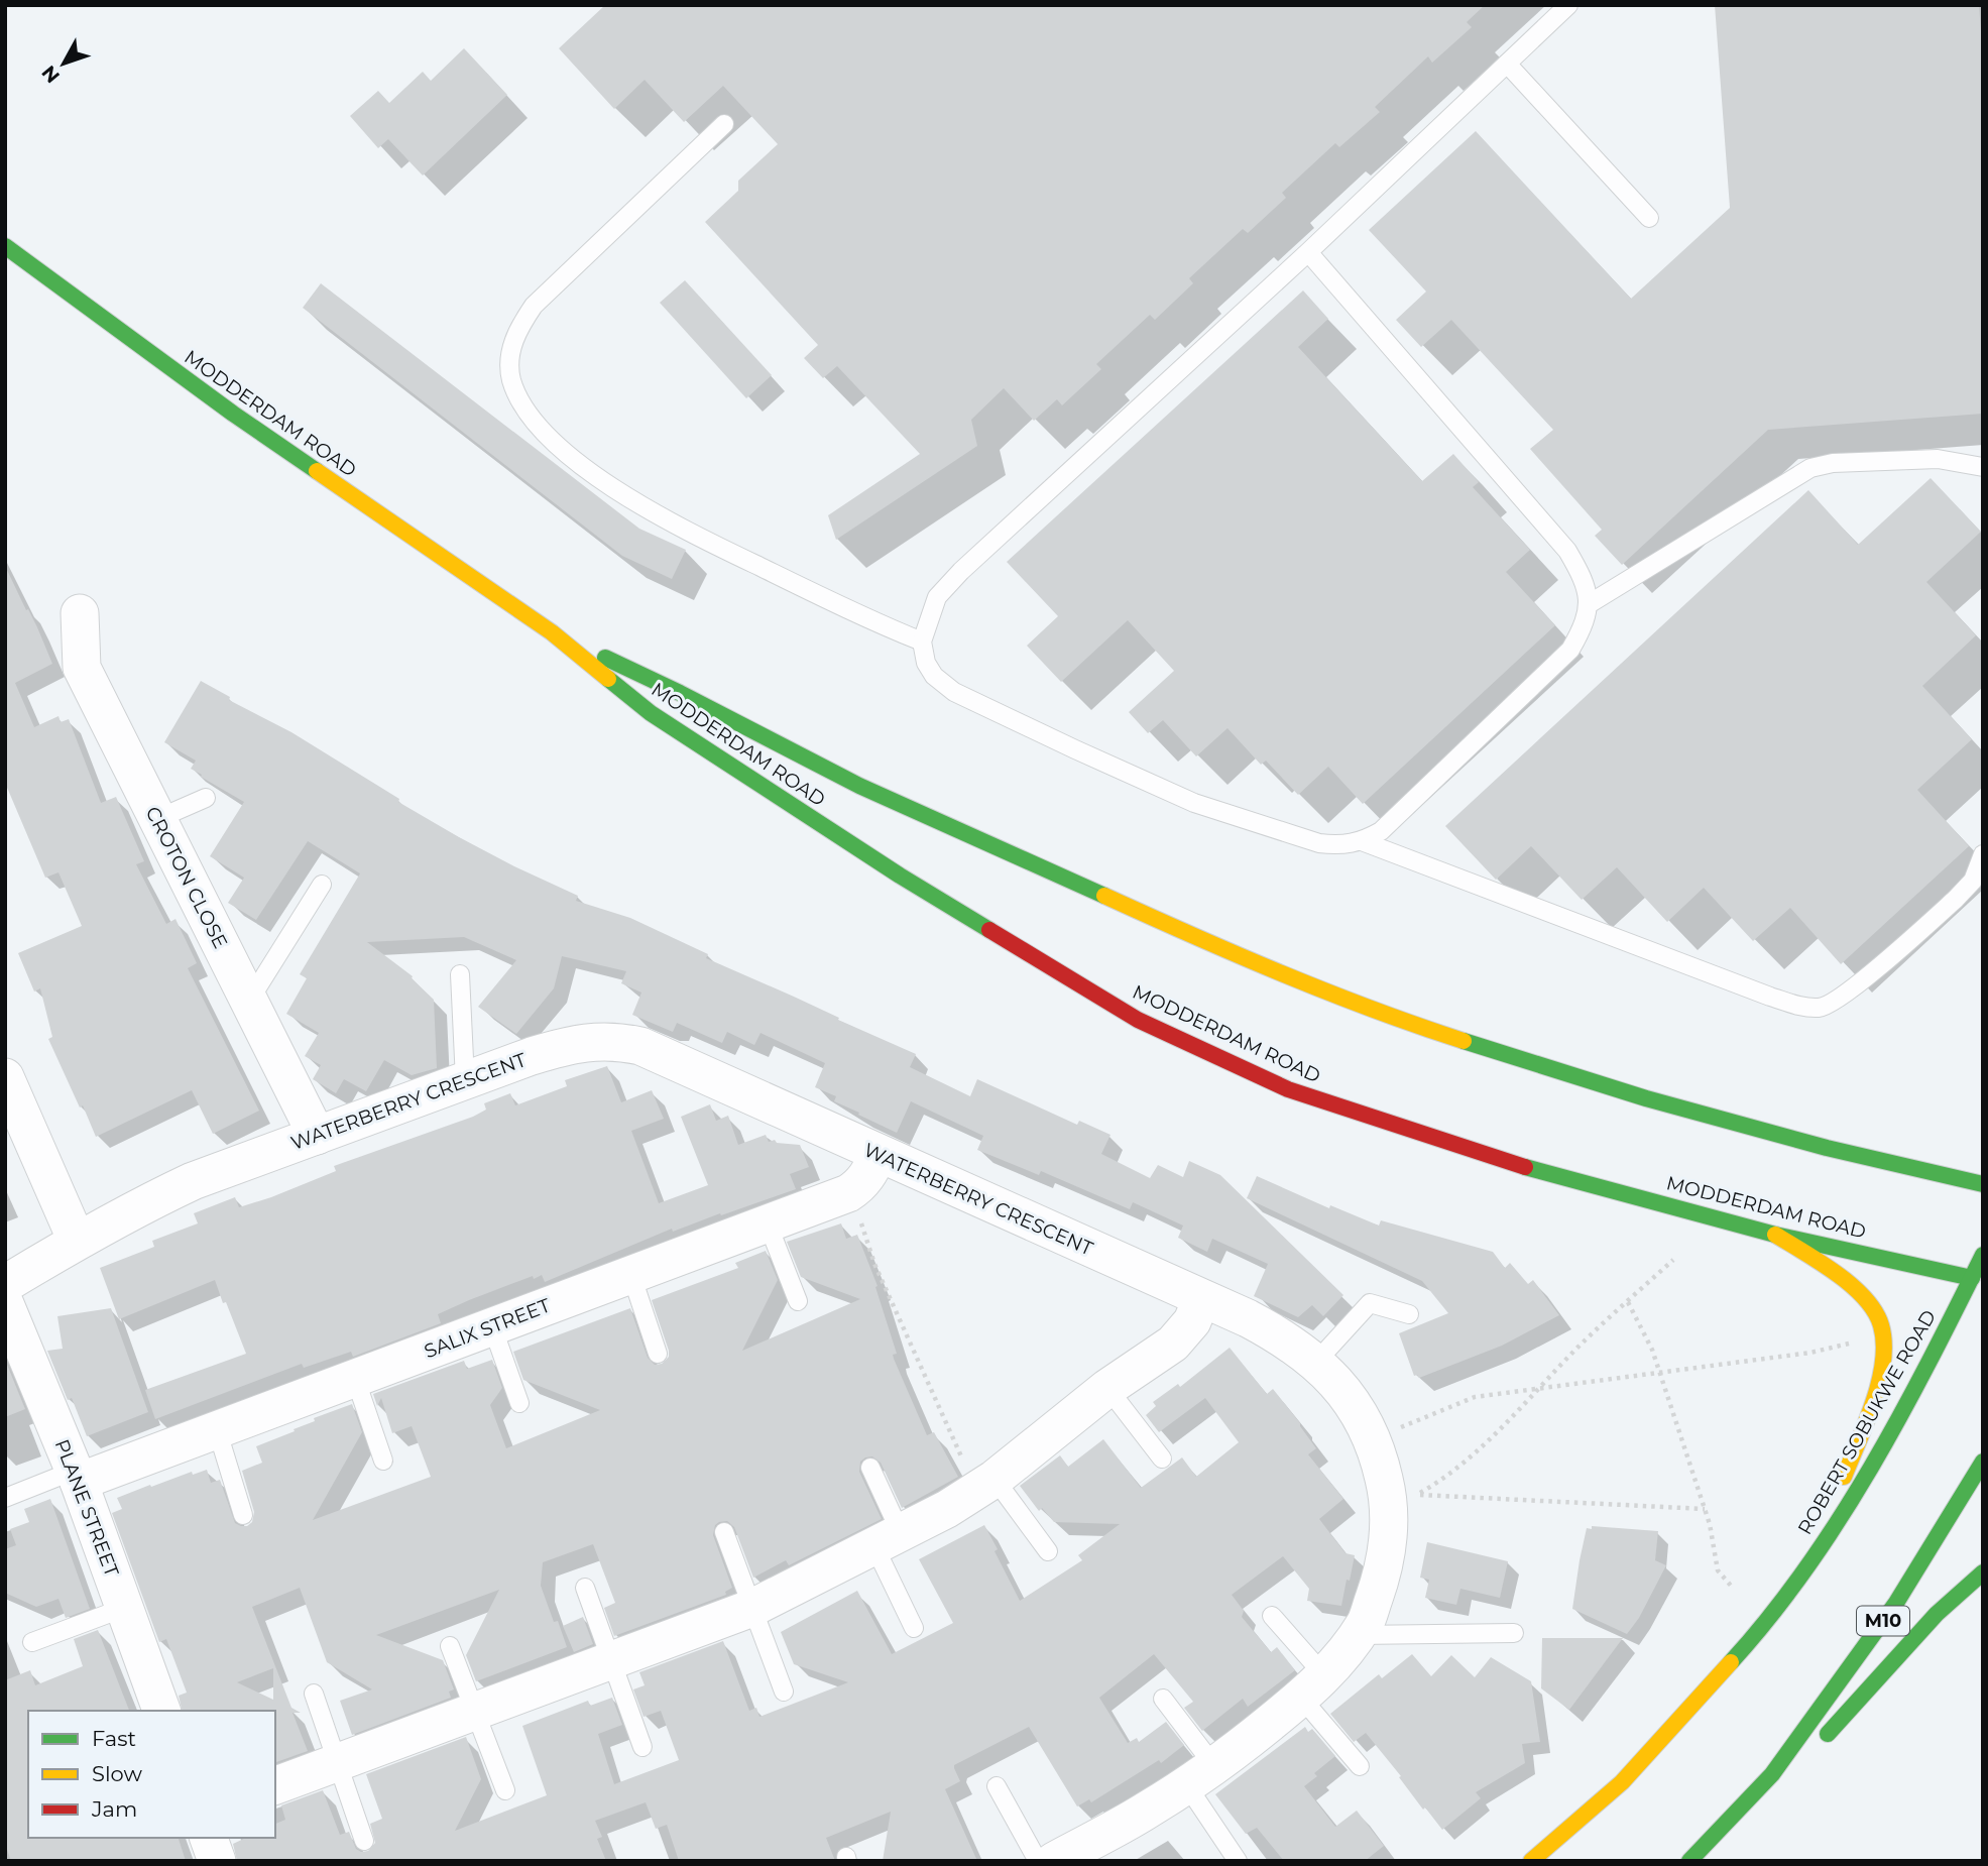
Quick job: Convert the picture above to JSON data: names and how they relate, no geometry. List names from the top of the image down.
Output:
{
  "streets": {
    "street": [
      "MODDERDAM ROAD",
      "CROTON CLOSE",
      "WATERBERRY CRESCENT",
      "SALIX STREET",
      "ROBERT SOBUKWE ROAD",
      "PLANE STREET",
      "M10"
    ]
  },
  "crossings": [
    ["MODDERDAM ROAD", "ROBERT SOBUKWE ROAD"],
    ["CROTON CLOSE", "WATERBERRY CRESCENT"],
    ["WATERBERRY CRESCENT", "SALIX STREET"],
    ["SALIX STREET", "PLANE STREET"]
  ],
  "legend": ["Fast", "Slow", "Jam"],
  "north": "bottom left"
}
